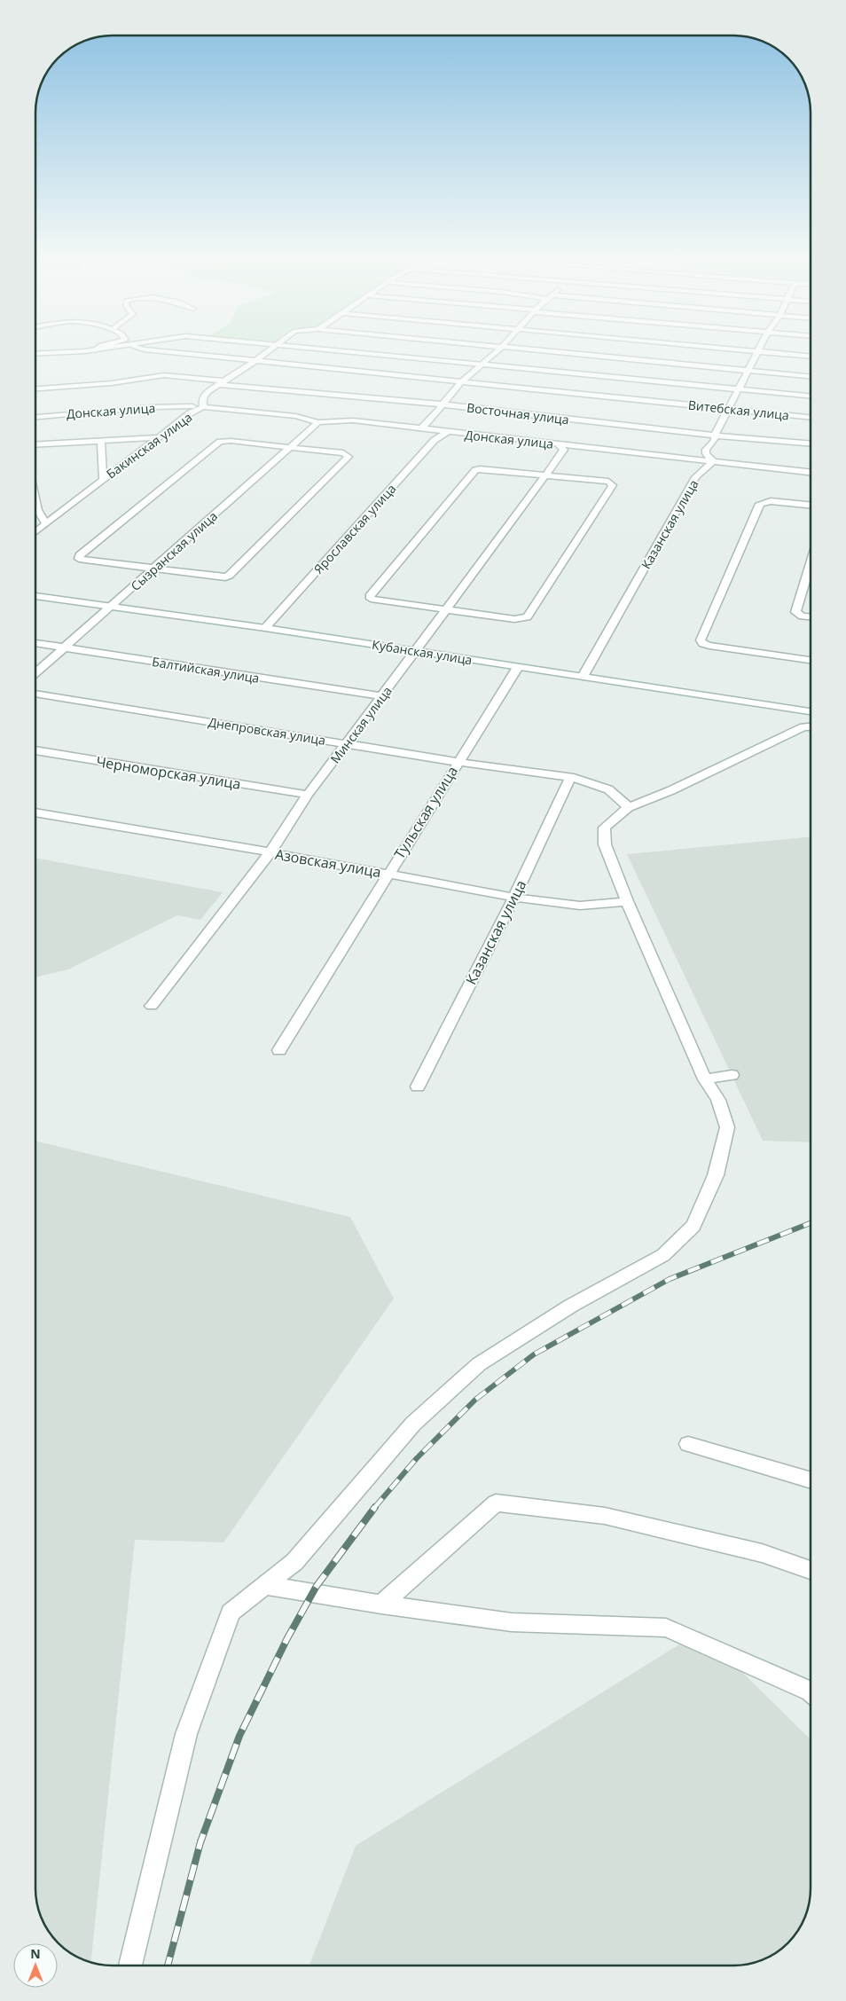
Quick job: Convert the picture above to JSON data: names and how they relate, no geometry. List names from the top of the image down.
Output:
{
  "streets": {
    "street": [
      "Витебская улица",
      "Донская улица",
      "Восточная улица",
      "Бакинская улица",
      "Казанская улица",
      "Ярославская улица",
      "Сызранская улица",
      "Кубанская улица",
      "Балтийская улица",
      "Минская улица",
      "Днепровская улица",
      "Черноморская улица",
      "Тульская улица",
      "Азовская улица"
    ]
  },
  "crossings": [
    ["Витебская улица", "Бакинская улица"],
    ["Донская улица", "Бакинская улица"],
    ["Донская улица", "Казанская улица"],
    ["Донская улица", "Ярославская улица"],
    ["Донская улица", "Сызранская улица"],
    ["Донская улица", "Минская улица"],
    ["Восточная улица", "Бакинская улица"],
    ["Казанская улица", "Кубанская улица"],
    ["Казанская улица", "Днепровская улица"],
    ["Казанская улица", "Азовская улица"],
    ["Ярославская улица", "Кубанская улица"],
    ["Сызранская улица", "Кубанская улица"],
    ["Сызранская улица", "Балтийская улица"],
    ["Кубанская улица", "Минская улица"],
    ["Кубанская улица", "Тульская улица"],
    ["Балтийская улица", "Минская улица"],
    ["Минская улица", "Днепровская улица"],
    ["Минская улица", "Черноморская улица"],
    ["Минская улица", "Азовская улица"],
    ["Днепровская улица", "Тульская улица"],
    ["Тульская улица", "Азовская улица"]
  ],
  "north": "top"
}
